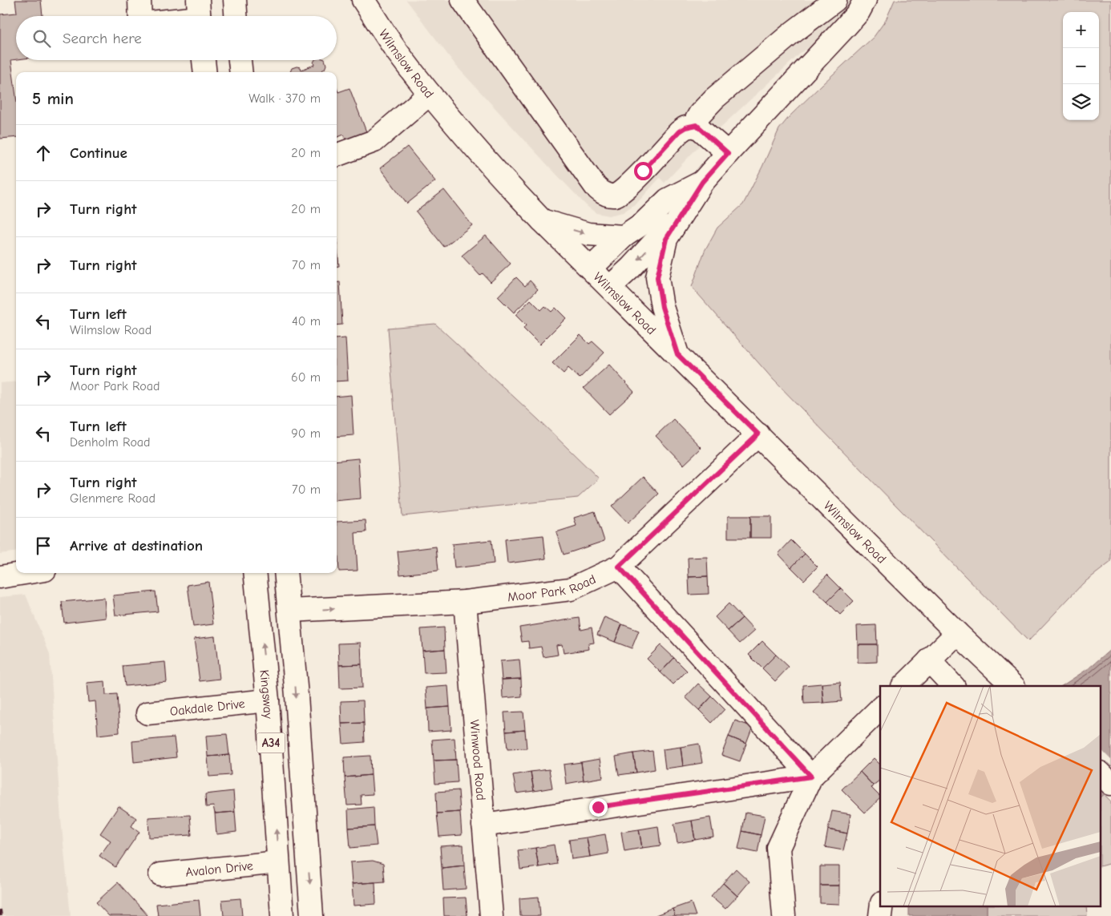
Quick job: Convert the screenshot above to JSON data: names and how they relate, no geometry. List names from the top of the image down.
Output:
{
  "streets": {
    "main road": [
      "Wilmslow Road",
      "Moor Park Road",
      "Kingsway",
      "Oakdale Drive",
      "A34",
      "Winwood Road",
      "Avalon Drive"
    ]
  },
  "crossings": [
    ["Wilmslow Road", "Moor Park Road"],
    ["Moor Park Road", "A34"],
    ["Moor Park Road", "Winwood Road"],
    ["Kingsway", "Oakdale Drive"],
    ["Kingsway", "Avalon Drive"]
  ],
  "page": {
    "map_buttons": ["+", "−"],
    "search": "Search here",
    "heading": ["5 min", "Walk · 370 m"],
    "list": [
      ["Continue", "20 m"],
      ["Turn right", "20 m"],
      ["Turn right", "70 m"],
      ["Turn left", "Wilmslow Road", "40 m"],
      ["Turn right", "Moor Park Road", "60 m"],
      ["Turn left", "Denholm Road", "90 m"],
      ["Turn right", "Glenmere Road", "70 m"],
      "Arrive at destination"
    ]
  }
}
